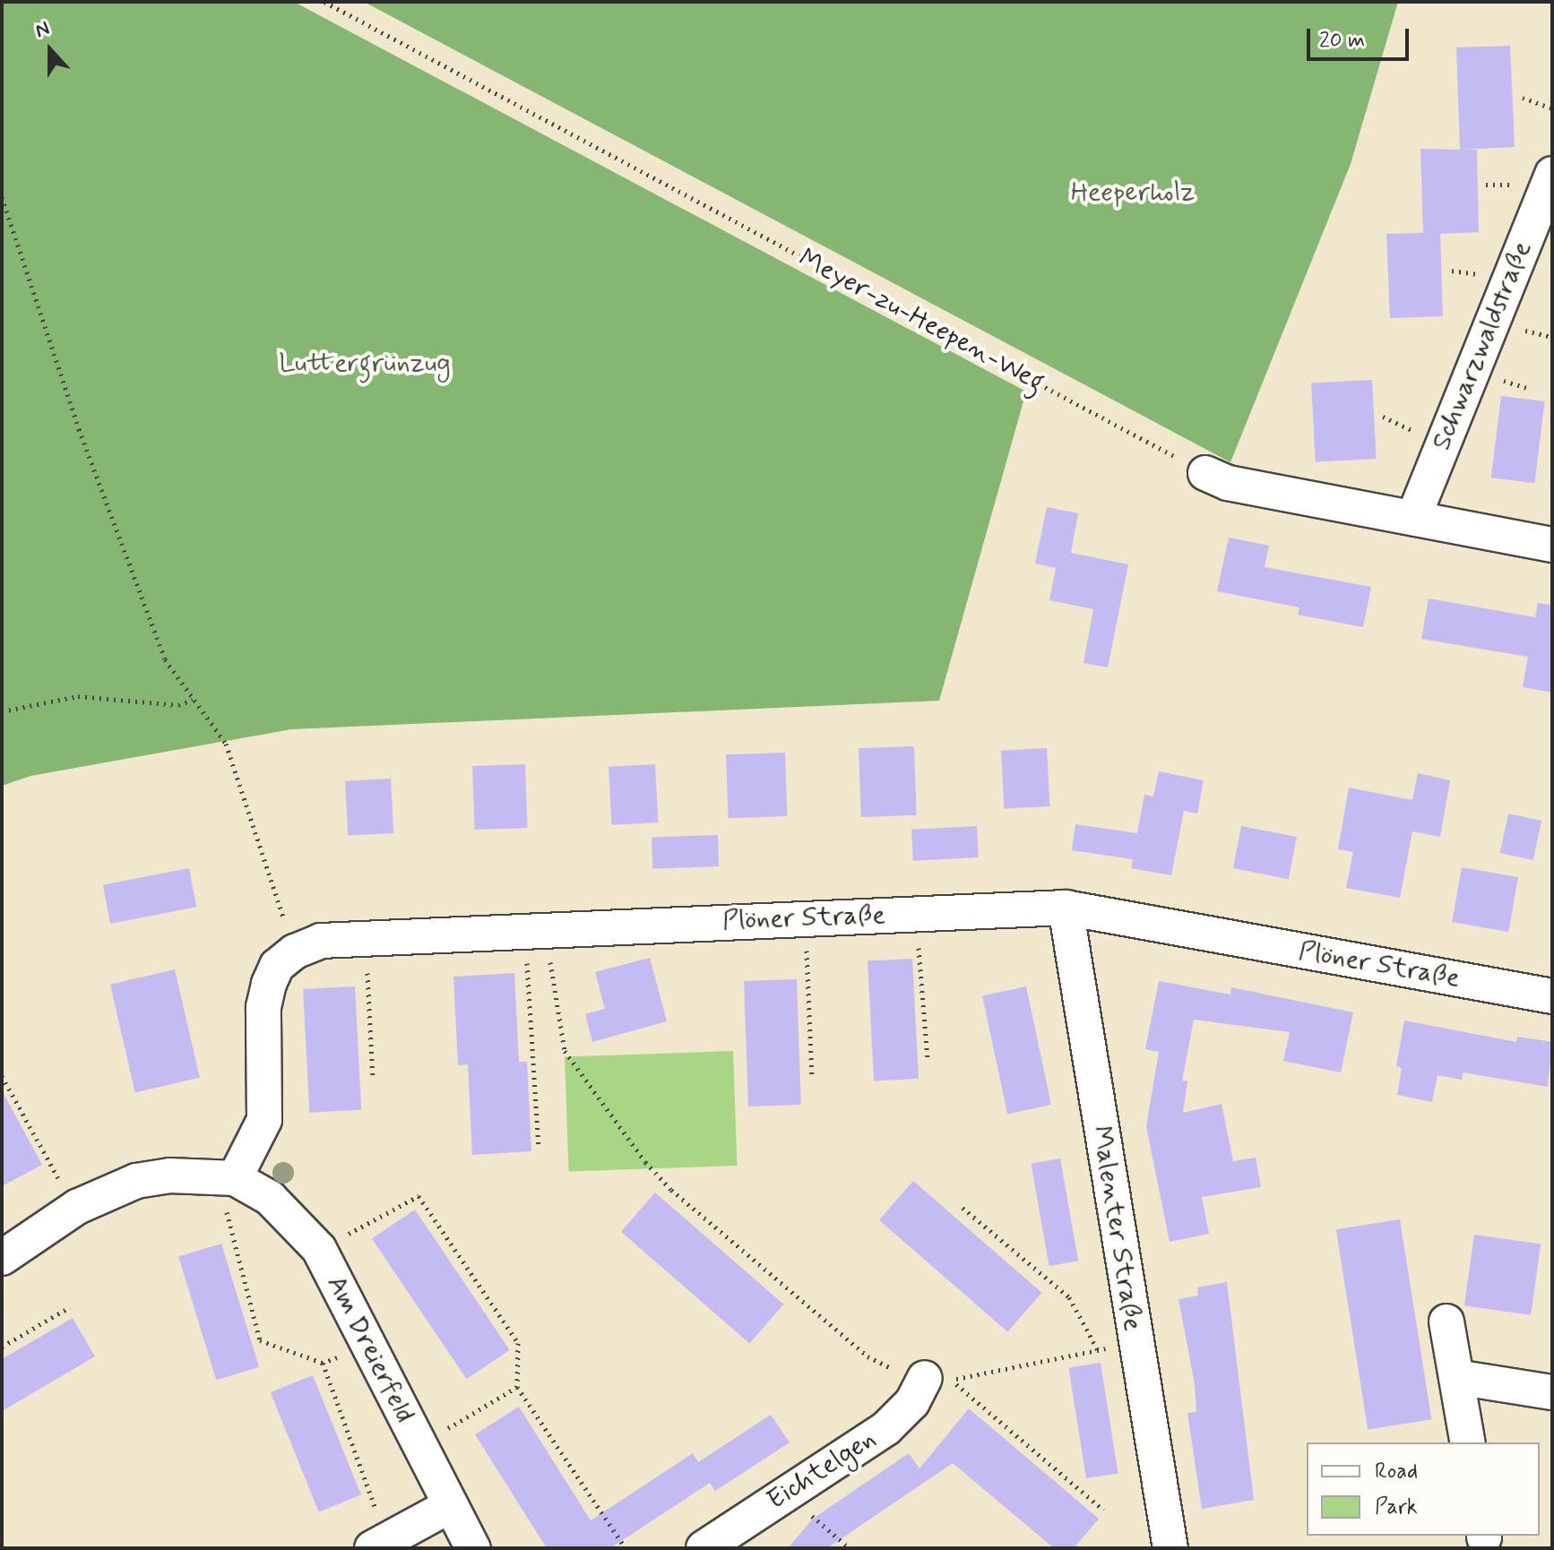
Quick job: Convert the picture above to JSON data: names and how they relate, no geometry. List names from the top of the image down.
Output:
{
  "streets": {
    "street": [
      "Schwarzwaldstraße",
      "Plöner Straße",
      "Malenter Straße",
      "Am Dreierfeld",
      "Eichtelgen"
    ],
    "path": ["Meyer-zu-Heepen-Weg"]
  },
  "crossings": [
    ["Plöner Straße", "Malenter Straße"],
    ["Plöner Straße", "Am Dreierfeld"]
  ],
  "parks": ["Heeperholz", "Luttergrünzug"],
  "legend": ["Road", "Park"],
  "scale_bar": "20 m",
  "north": "top"
}
